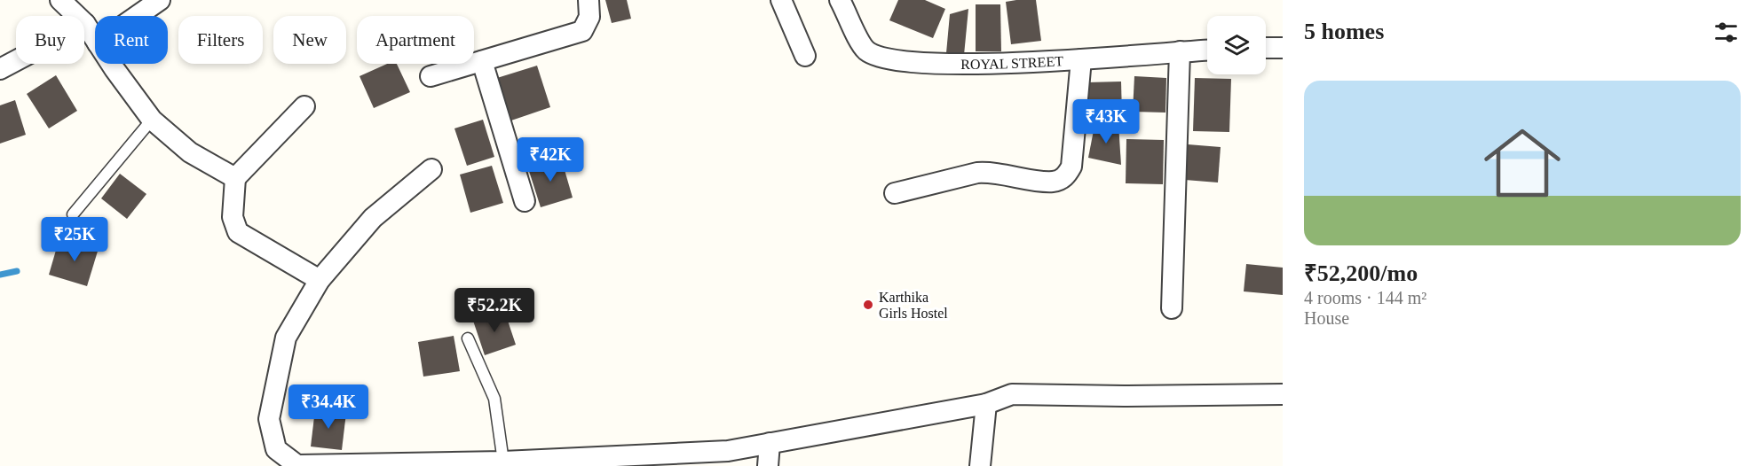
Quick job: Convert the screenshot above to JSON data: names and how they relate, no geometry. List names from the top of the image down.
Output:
{
  "streets": {
    "street": ["ROYAL STREET"]
  },
  "places": ["Karthika Girls Hostel"],
  "page": {
    "heading": "5 homes",
    "chip": [
      "Buy",
      "Rent",
      "Filters",
      "New",
      "Apartment"
    ],
    "list": [
      {
        "name": "₹52,200/mo",
        "note": "4 rooms · 144 m² · House"
      }
    ],
    "price": [
      "₹43K",
      "₹42K",
      "₹25K",
      "₹52.2K",
      "₹34.4K"
    ]
  }
}
